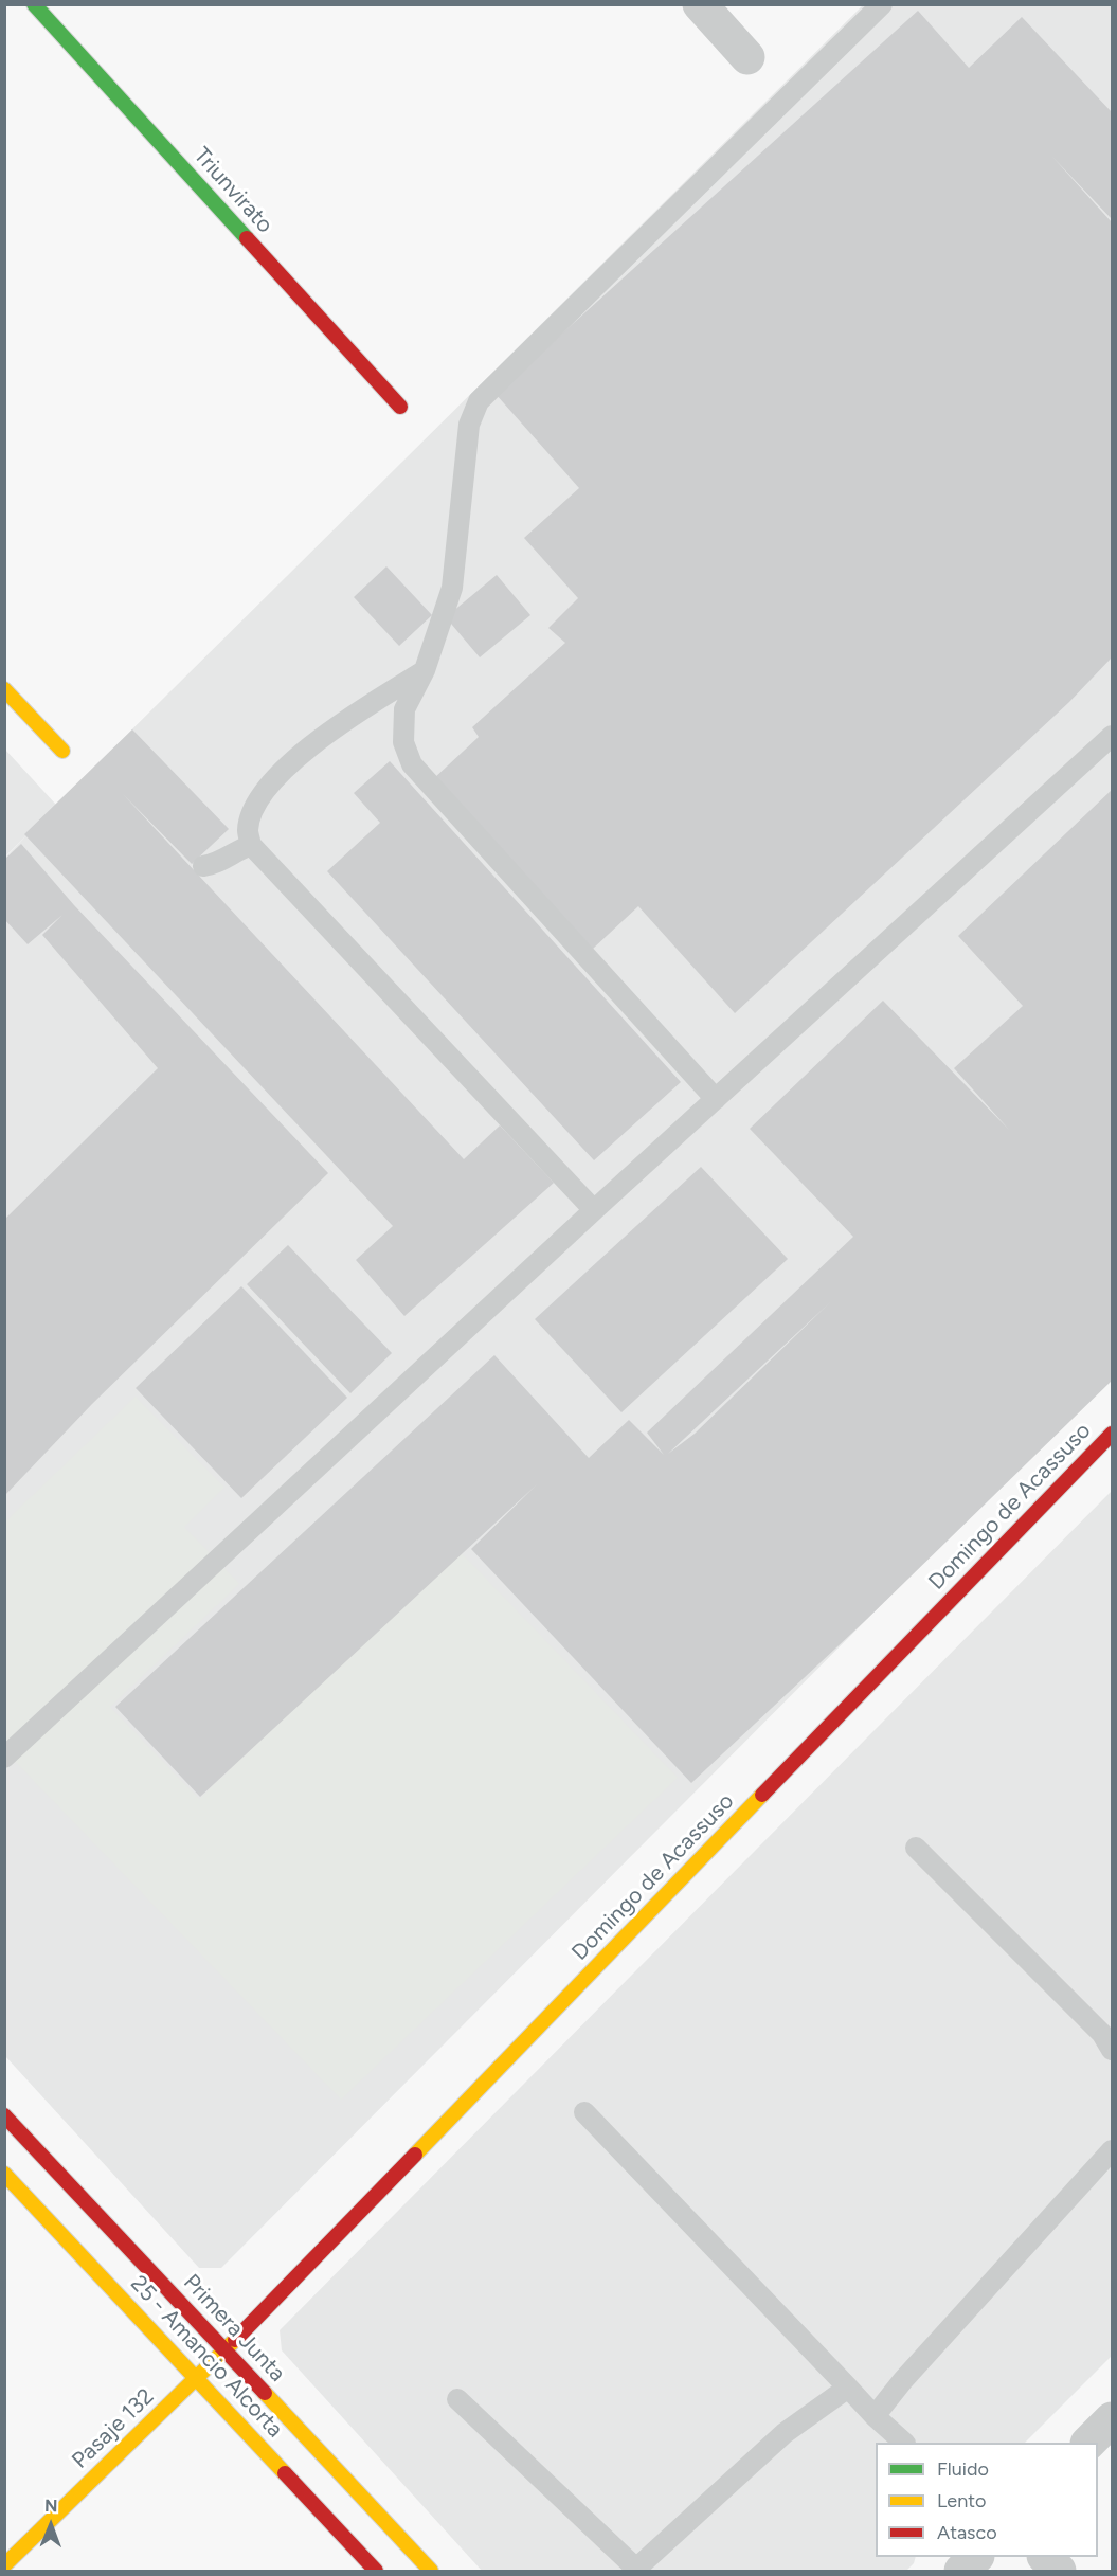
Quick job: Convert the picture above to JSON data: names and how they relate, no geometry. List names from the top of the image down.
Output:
{
  "streets": {
    "street": [
      "Triunvirato",
      "Domingo de Acassuso",
      "Primera Junta",
      "25 - Amancio Alcorta",
      "Pasaje 132"
    ]
  },
  "crossings": [
    ["Domingo de Acassuso", "Primera Junta"],
    ["Domingo de Acassuso", "Pasaje 132"],
    ["Primera Junta", "Pasaje 132"],
    ["25 - Amancio Alcorta", "Pasaje 132"]
  ],
  "legend": ["Fluido", "Lento", "Atasco"],
  "north": "top"
}
